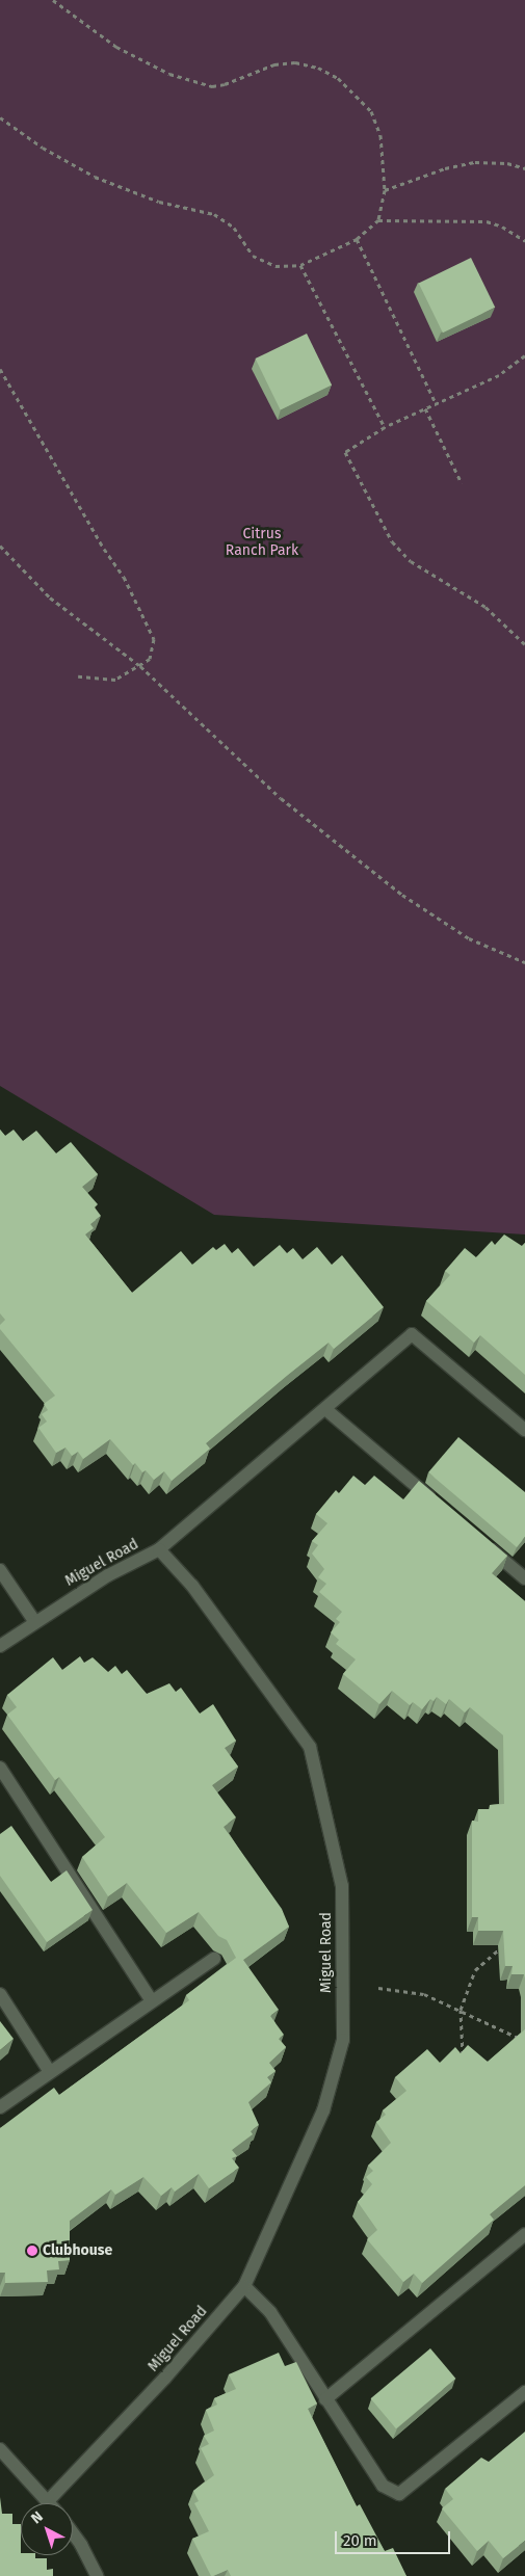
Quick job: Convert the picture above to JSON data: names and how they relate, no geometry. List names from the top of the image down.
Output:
{
  "streets": {
    "street": ["Miguel Road"]
  },
  "parks": ["Citrus Ranch Park"],
  "places": ["Clubhouse"],
  "scale_bar": "20 m",
  "north": "top left"
}
